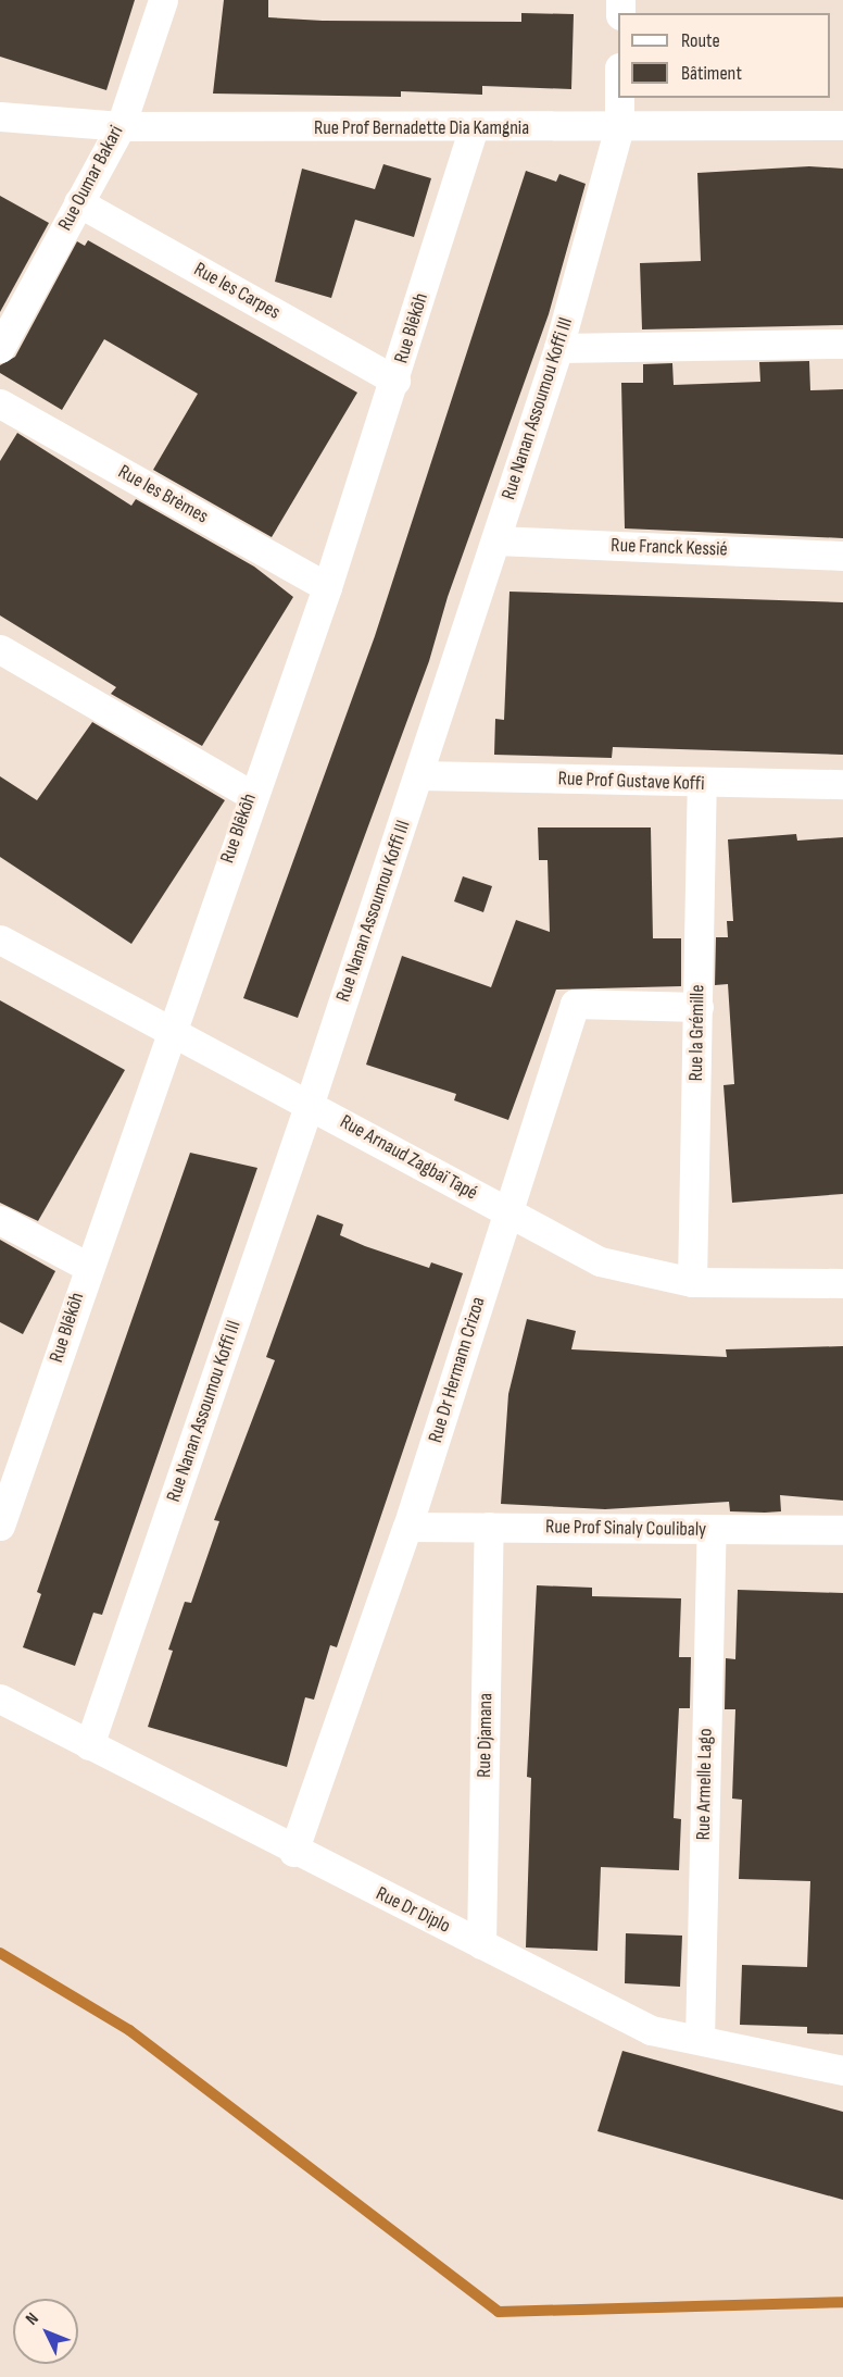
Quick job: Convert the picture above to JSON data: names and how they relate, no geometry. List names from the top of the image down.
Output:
{
  "streets": {
    "street": [
      "Rue Prof Bernadette Dia Kamgnia",
      "Rue Oumar Bakari",
      "Rue les Carpes",
      "Rue Blêkôh",
      "Rue Nanan Assoumou Koffi III",
      "Rue les Brèmes",
      "Rue Franck Kessié",
      "Rue Prof Gustave Koffi",
      "Rue la Grémille",
      "Rue Arnaud Zagbaï Tapé",
      "Rue Dr Hermann Crizoa",
      "Rue Prof Sinaly Coulibaly",
      "Rue Djamana",
      "Rue Armelle Lago",
      "Rue Dr Diplo"
    ]
  },
  "crossings": [
    ["Rue Prof Bernadette Dia Kamgnia", "Rue Oumar Bakari"],
    ["Rue Prof Bernadette Dia Kamgnia", "Rue Blêkôh"],
    ["Rue Prof Bernadette Dia Kamgnia", "Rue Nanan Assoumou Koffi III"],
    ["Rue Oumar Bakari", "Rue les Carpes"],
    ["Rue les Carpes", "Rue Blêkôh"],
    ["Rue Blêkôh", "Rue les Brèmes"],
    ["Rue Blêkôh", "Rue Arnaud Zagbaï Tapé"],
    ["Rue Nanan Assoumou Koffi III", "Rue Franck Kessié"],
    ["Rue Nanan Assoumou Koffi III", "Rue Prof Gustave Koffi"],
    ["Rue Nanan Assoumou Koffi III", "Rue Arnaud Zagbaï Tapé"],
    ["Rue Nanan Assoumou Koffi III", "Rue Dr Diplo"],
    ["Rue Prof Gustave Koffi", "Rue la Grémille"],
    ["Rue la Grémille", "Rue Arnaud Zagbaï Tapé"],
    ["Rue la Grémille", "Rue Dr Hermann Crizoa"],
    ["Rue Arnaud Zagbaï Tapé", "Rue Dr Hermann Crizoa"],
    ["Rue Dr Hermann Crizoa", "Rue Prof Sinaly Coulibaly"],
    ["Rue Dr Hermann Crizoa", "Rue Dr Diplo"],
    ["Rue Prof Sinaly Coulibaly", "Rue Djamana"],
    ["Rue Prof Sinaly Coulibaly", "Rue Armelle Lago"],
    ["Rue Djamana", "Rue Dr Diplo"],
    ["Rue Armelle Lago", "Rue Dr Diplo"]
  ],
  "legend": ["Route", "Bâtiment"],
  "north": "top left"
}
